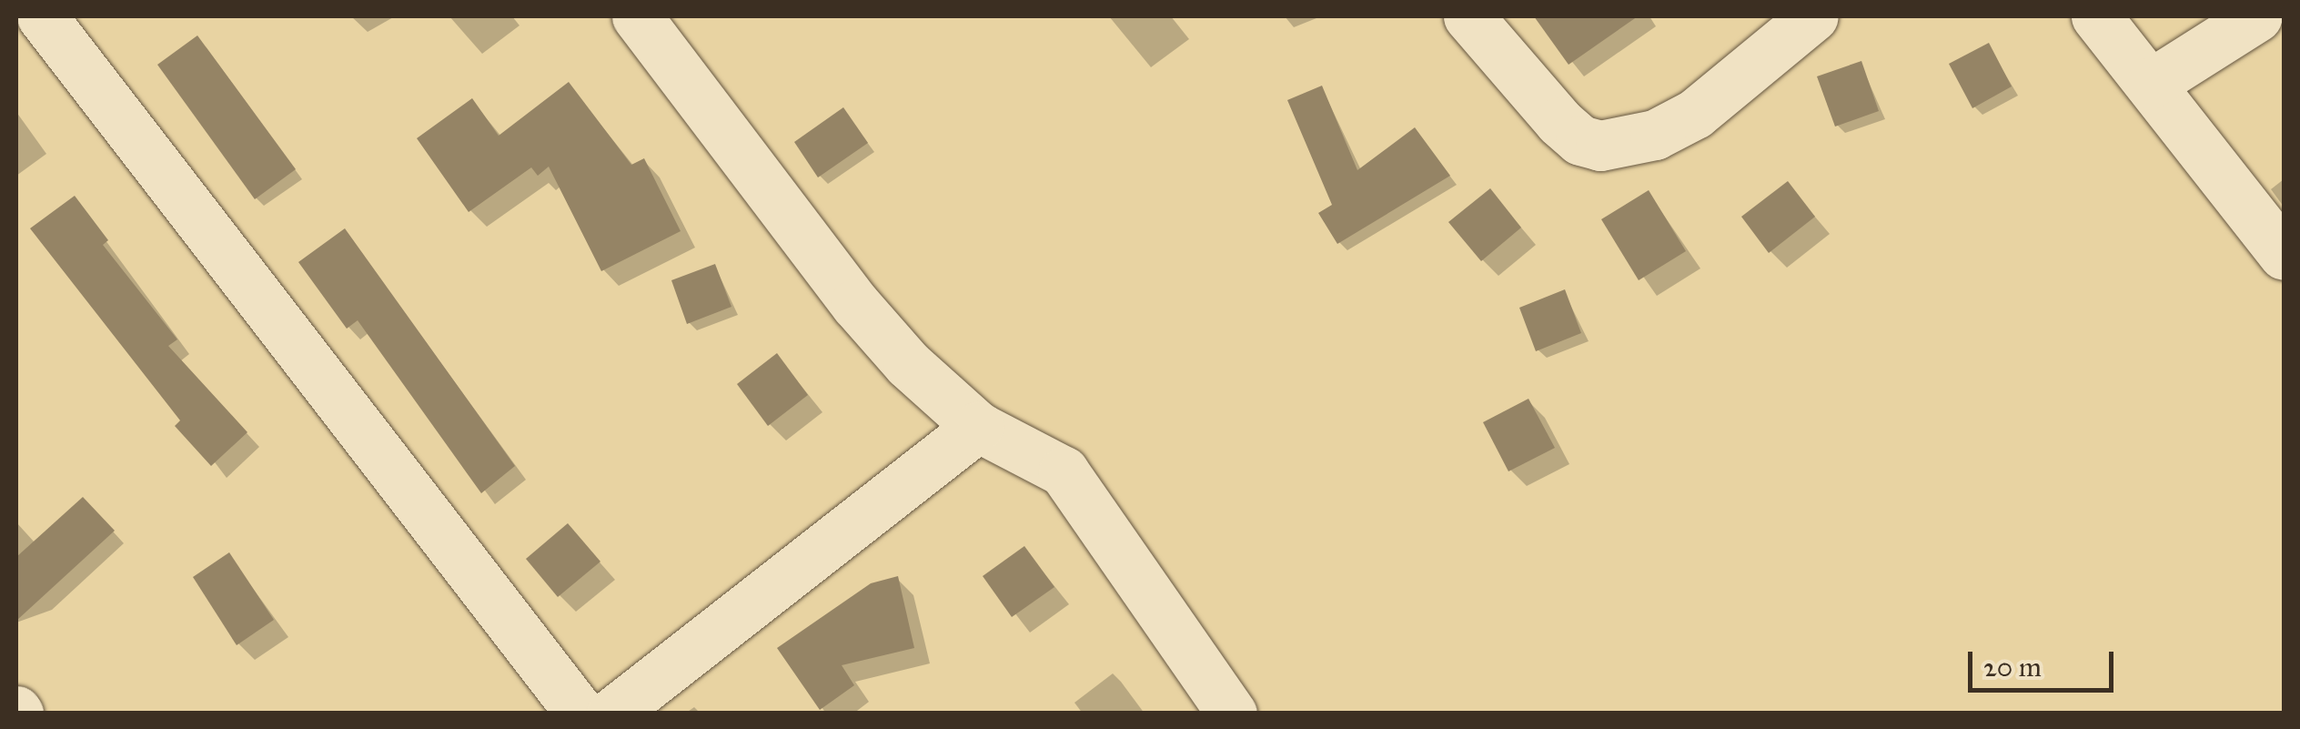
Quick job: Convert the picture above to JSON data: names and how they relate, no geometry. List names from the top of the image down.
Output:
{
  "scale_bar": "20 m"
}
